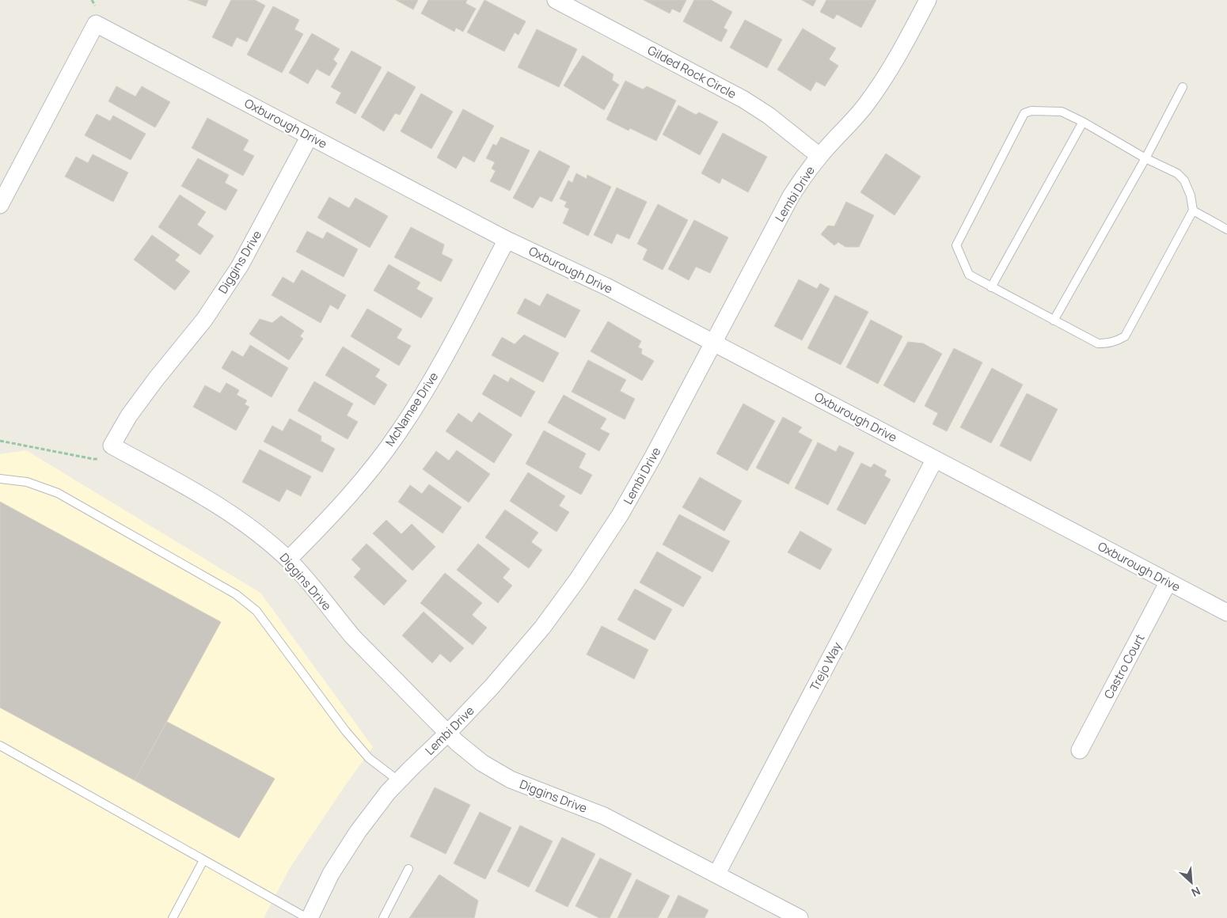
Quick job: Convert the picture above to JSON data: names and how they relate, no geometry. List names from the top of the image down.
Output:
{
  "streets": {
    "street": [
      "Gilded Rock Circle",
      "Oxburough Drive",
      "Lembi Drive",
      "Diggins Drive",
      "McNamee Drive",
      "Trejo Way",
      "Castro Court"
    ]
  },
  "crossings": [
    ["Gilded Rock Circle", "Lembi Drive"],
    ["Oxburough Drive", "Lembi Drive"],
    ["Oxburough Drive", "Diggins Drive"],
    ["Oxburough Drive", "McNamee Drive"],
    ["Oxburough Drive", "Trejo Way"],
    ["Oxburough Drive", "Castro Court"],
    ["Lembi Drive", "Diggins Drive"],
    ["Diggins Drive", "McNamee Drive"],
    ["Diggins Drive", "Trejo Way"]
  ],
  "north": "bottom right"
}
